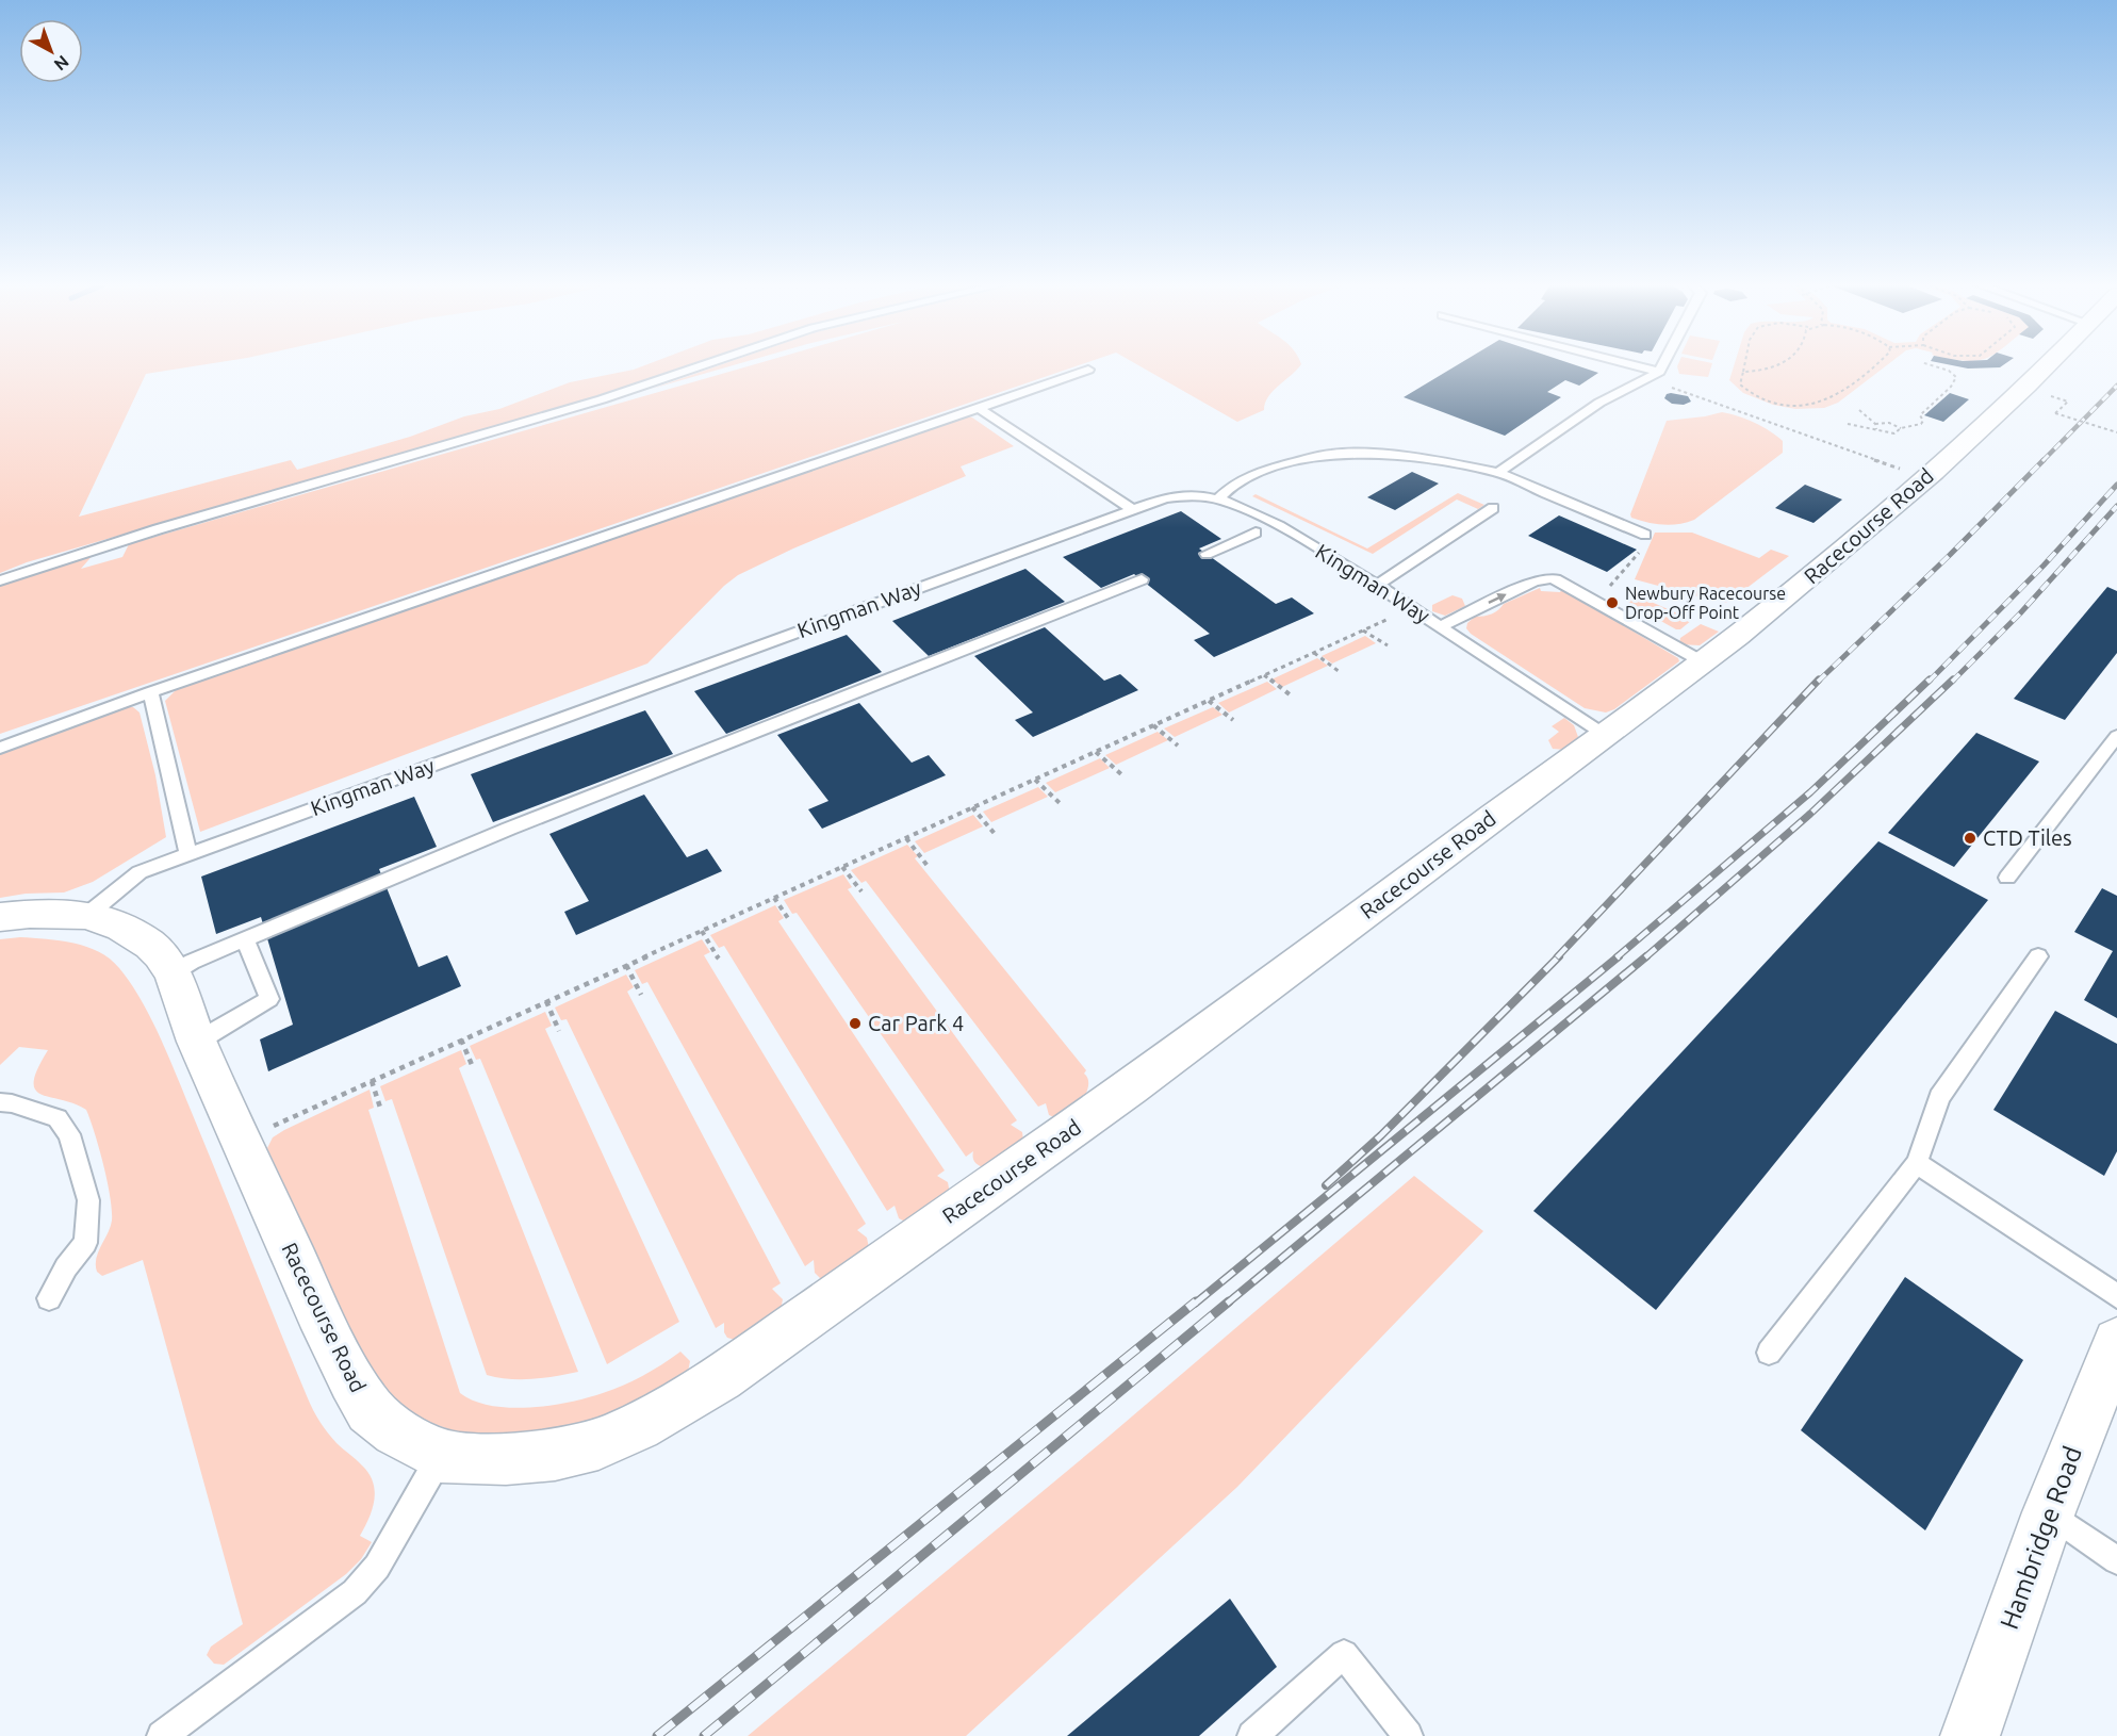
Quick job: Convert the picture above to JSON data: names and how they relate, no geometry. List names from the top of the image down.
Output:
{
  "streets": {
    "street": ["Racecourse Road", "Hambridge Road"],
    "lane": ["Kingman Way"]
  },
  "crossings": [
    ["Racecourse Road", "Kingman Way"]
  ],
  "places": ["Newbury Racecourse Drop-Off Point", "CTD Tiles", "Car Park 4"],
  "north": "bottom right"
}
